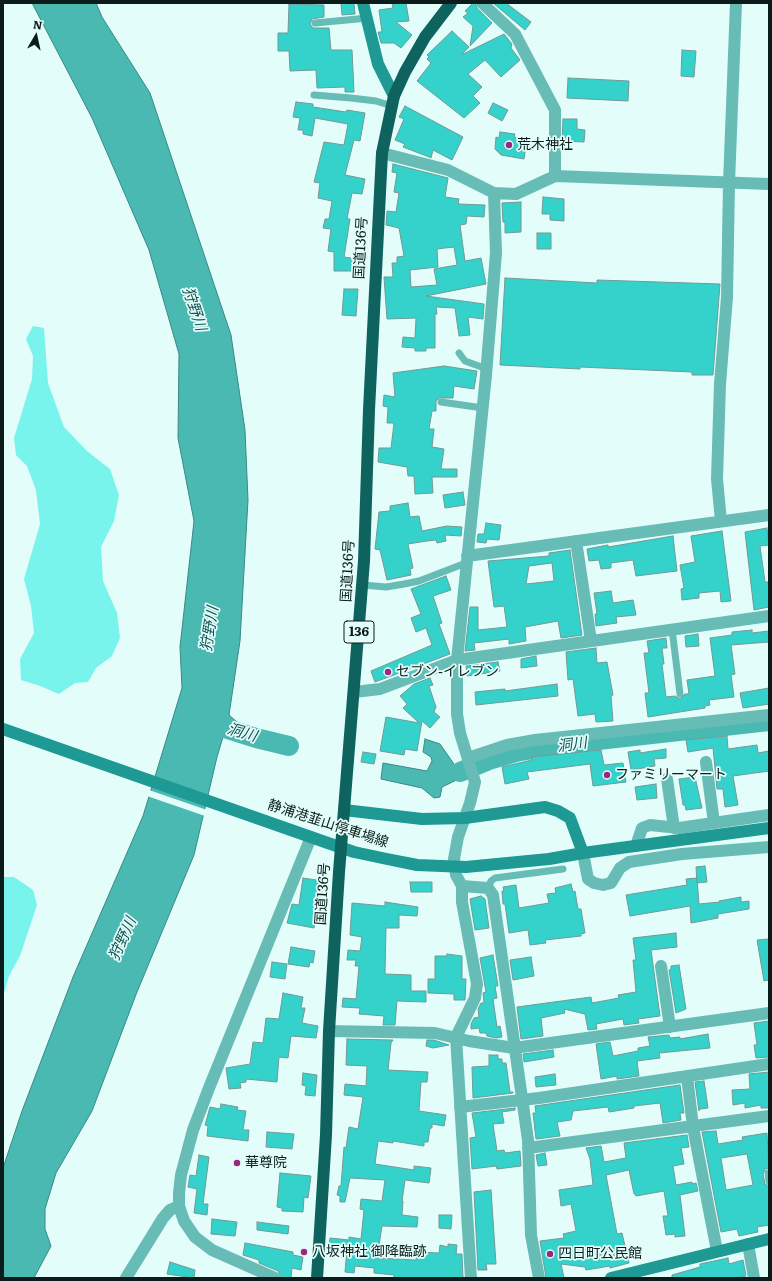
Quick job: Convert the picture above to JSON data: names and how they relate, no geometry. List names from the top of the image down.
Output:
{
  "streets": {
    "highway": ["国道136号", "136"],
    "main road": ["静浦港韮山停車場線"]
  },
  "crossings": [
    ["国道136号", "静浦港韮山停車場線"]
  ],
  "water": ["狩野川", "洞川"],
  "places": [
    "荒木神社",
    "セブン-イレブン",
    "ファミリーマート",
    "華尊院",
    "八坂神社 御降臨跡",
    "四日町公民館"
  ],
  "north": "top"
}
